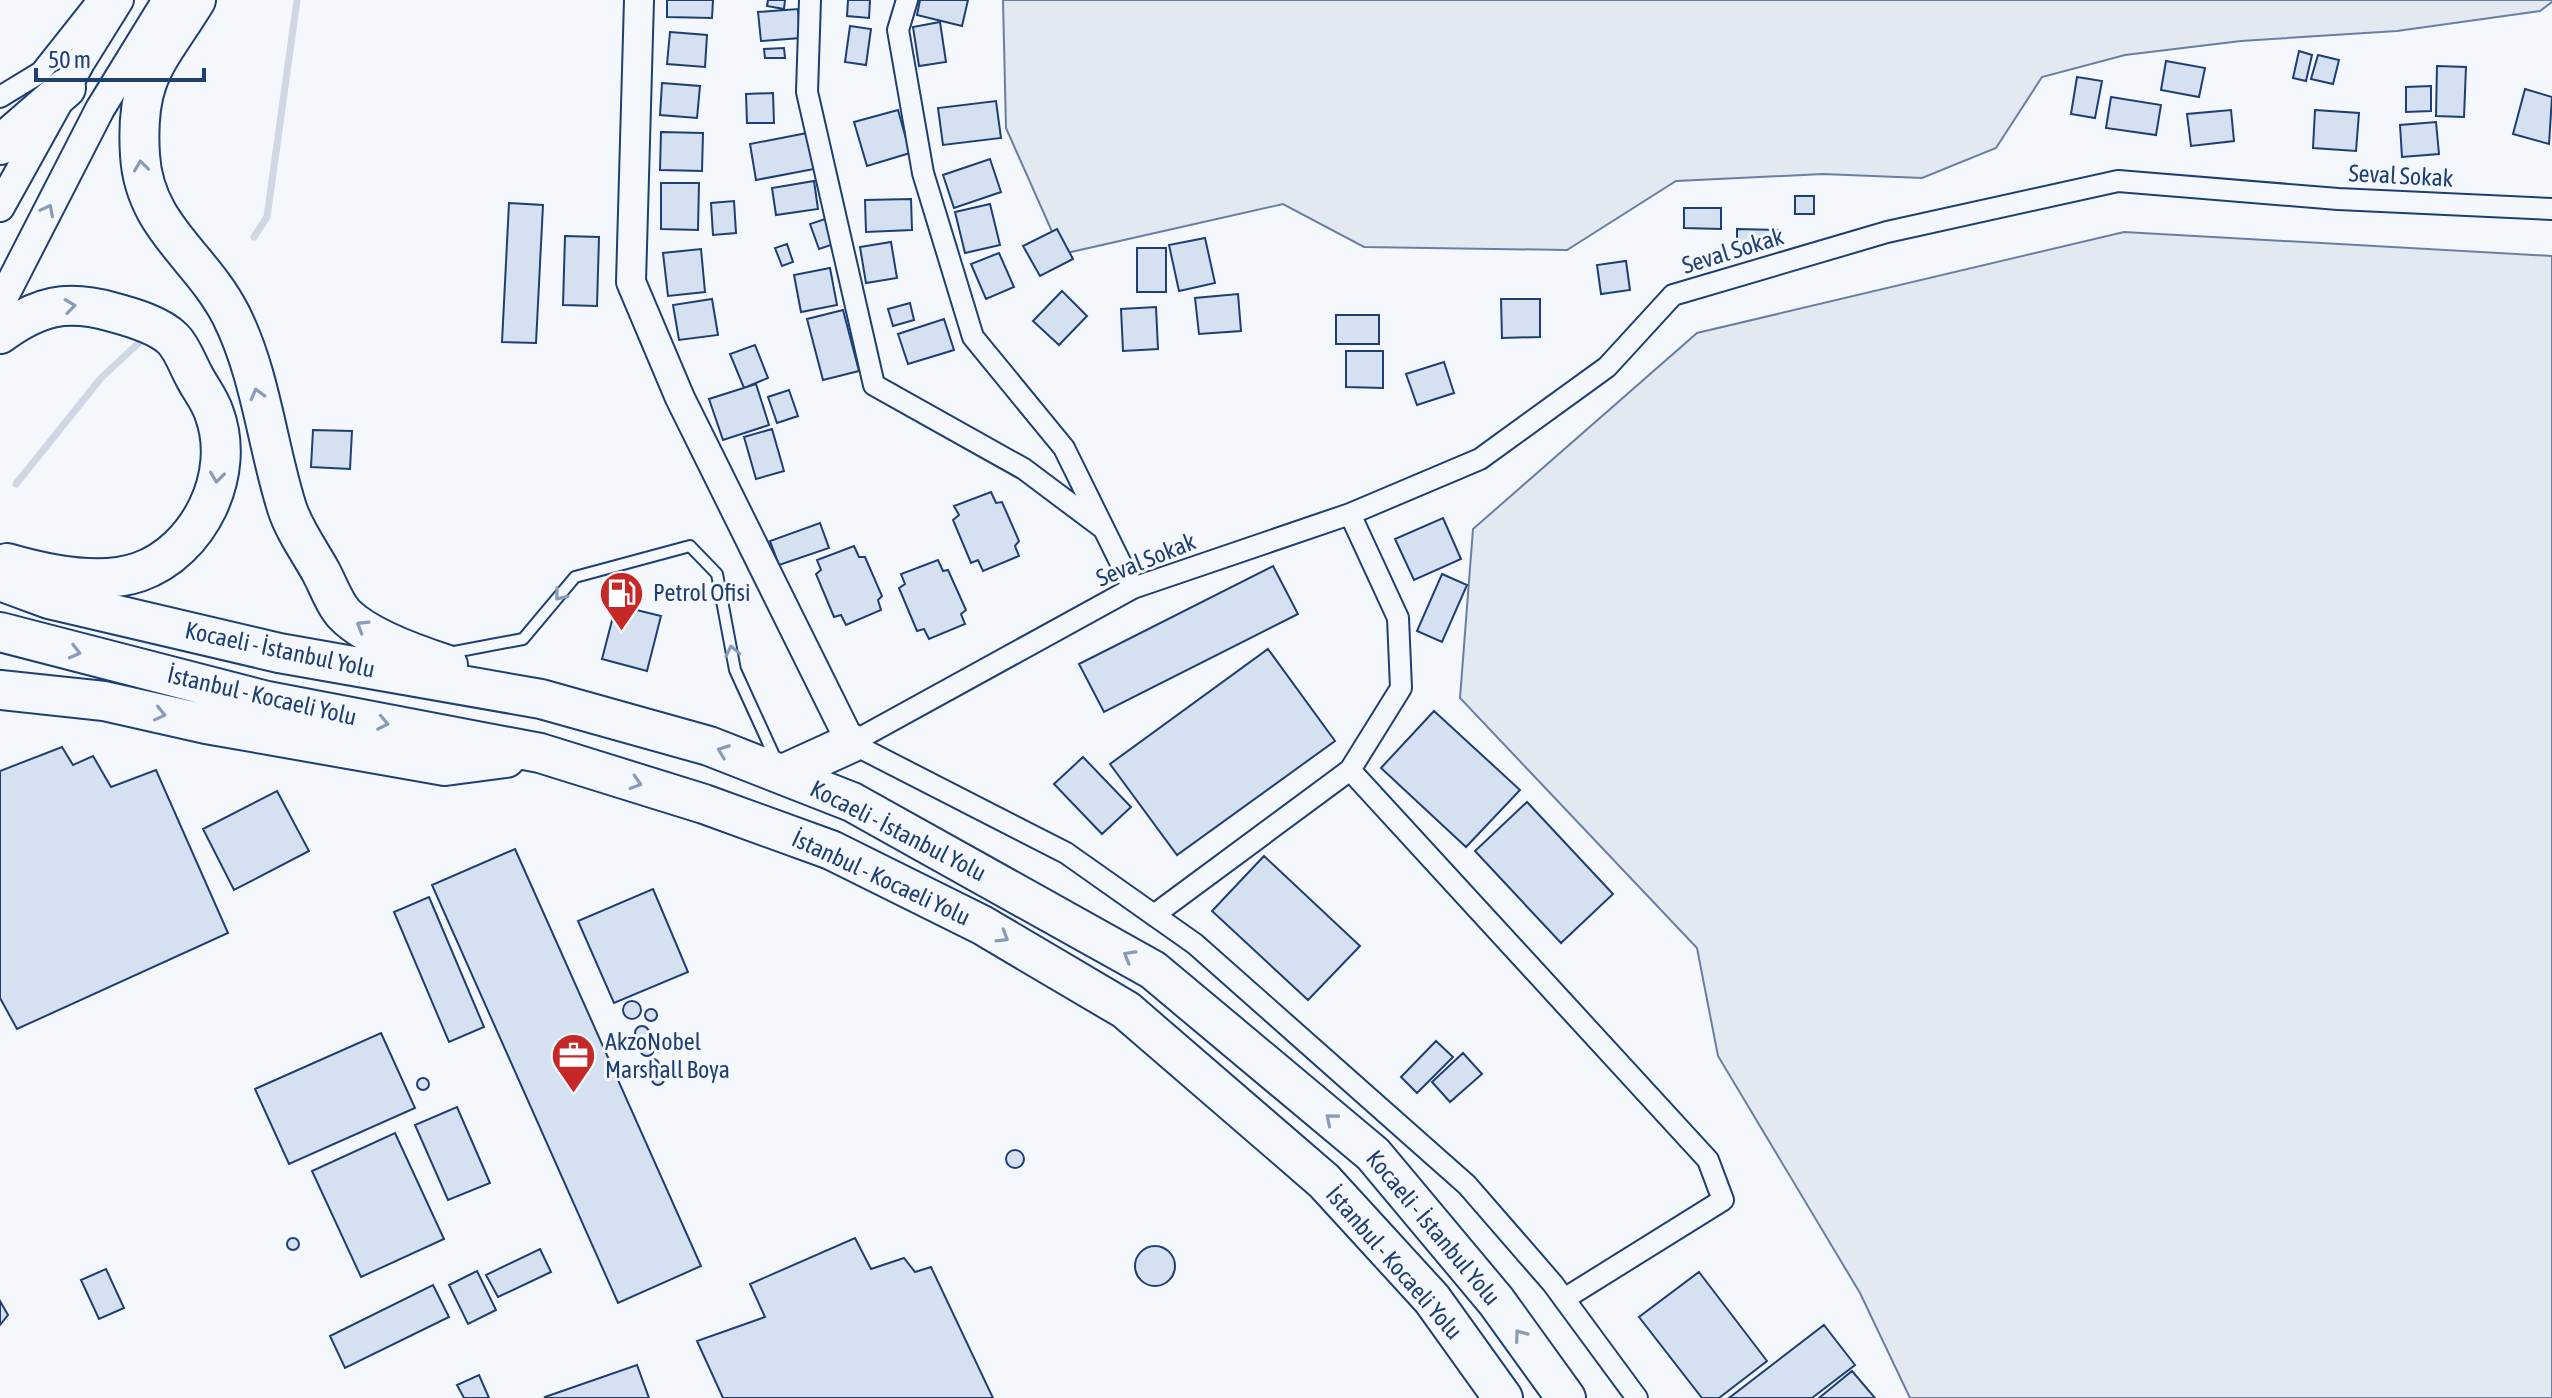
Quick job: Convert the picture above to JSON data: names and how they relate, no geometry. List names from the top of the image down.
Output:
{
  "streets": {
    "highway": ["Kocaeli - İstanbul Yolu", "İstanbul - Kocaeli Yolu"],
    "street": ["Seval Sokak"]
  },
  "one_way": ["Kocaeli - İstanbul Yolu"],
  "places": {
    "fuel station": ["Petrol Ofisi"],
    "office": ["AkzoNobel Marshall Boya"]
  },
  "scale_bar": "50 m"
}
